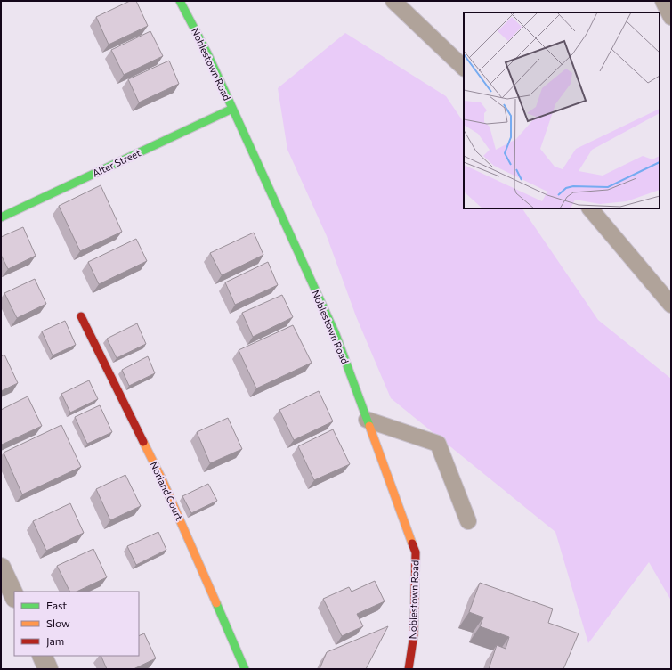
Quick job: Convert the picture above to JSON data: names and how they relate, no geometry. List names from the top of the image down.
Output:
{
  "streets": {
    "main road": ["Noblestown Road", "Alter Street", "Norland Court"]
  },
  "crossings": [
    ["Noblestown Road", "Alter Street"]
  ],
  "legend": ["Fast", "Slow", "Jam"]
}
